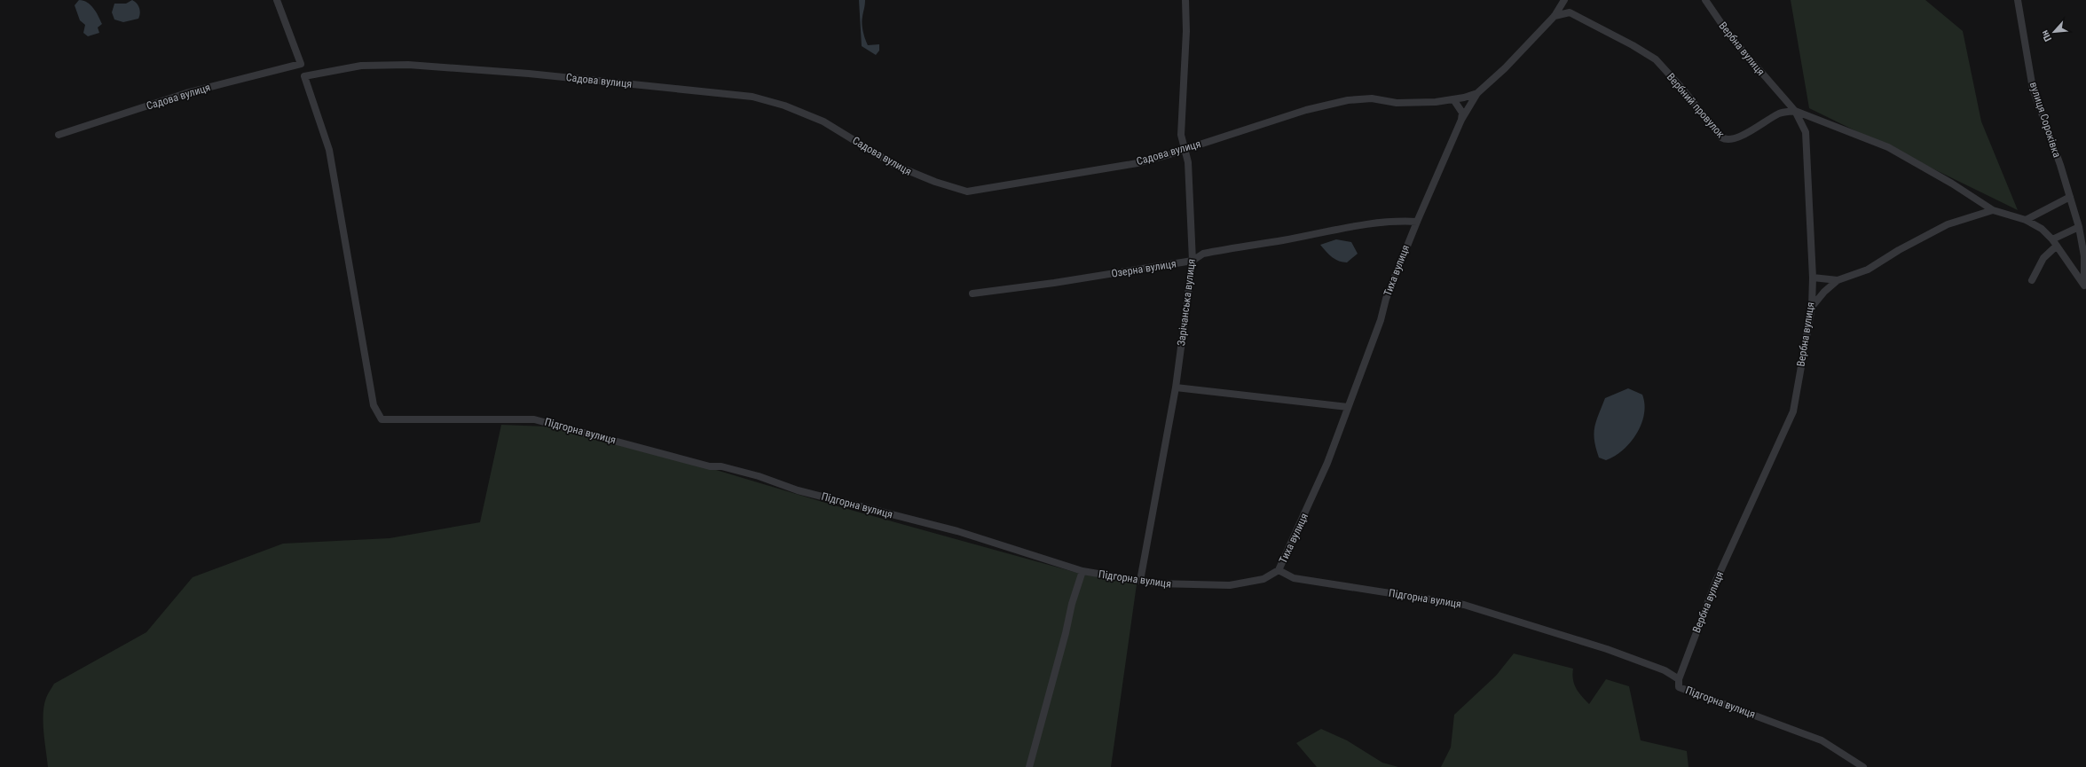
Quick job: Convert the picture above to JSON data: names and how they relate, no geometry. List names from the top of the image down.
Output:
{
  "streets": {
    "street": [
      "Вербна вулиця",
      "Садова вулиця",
      "Вербний провулок",
      "вулиця Сороківка",
      "Озерна вулиця",
      "Тиха вулиця",
      "Зарічанська вулиця",
      "Підгорна вулиця"
    ]
  },
  "crossings": [
    ["Вербна вулиця", "Вербний провулок"],
    ["Вербна вулиця", "Підгорна вулиця"],
    ["Садова вулиця", "Тиха вулиця"],
    ["Садова вулиця", "Зарічанська вулиця"],
    ["Садова вулиця", "Підгорна вулиця"],
    ["Вербний провулок", "Тиха вулиця"],
    ["Озерна вулиця", "Тиха вулиця"],
    ["Озерна вулиця", "Зарічанська вулиця"],
    ["Тиха вулиця", "Підгорна вулиця"],
    ["Зарічанська вулиця", "Підгорна вулиця"]
  ],
  "north": "bottom left"
}
